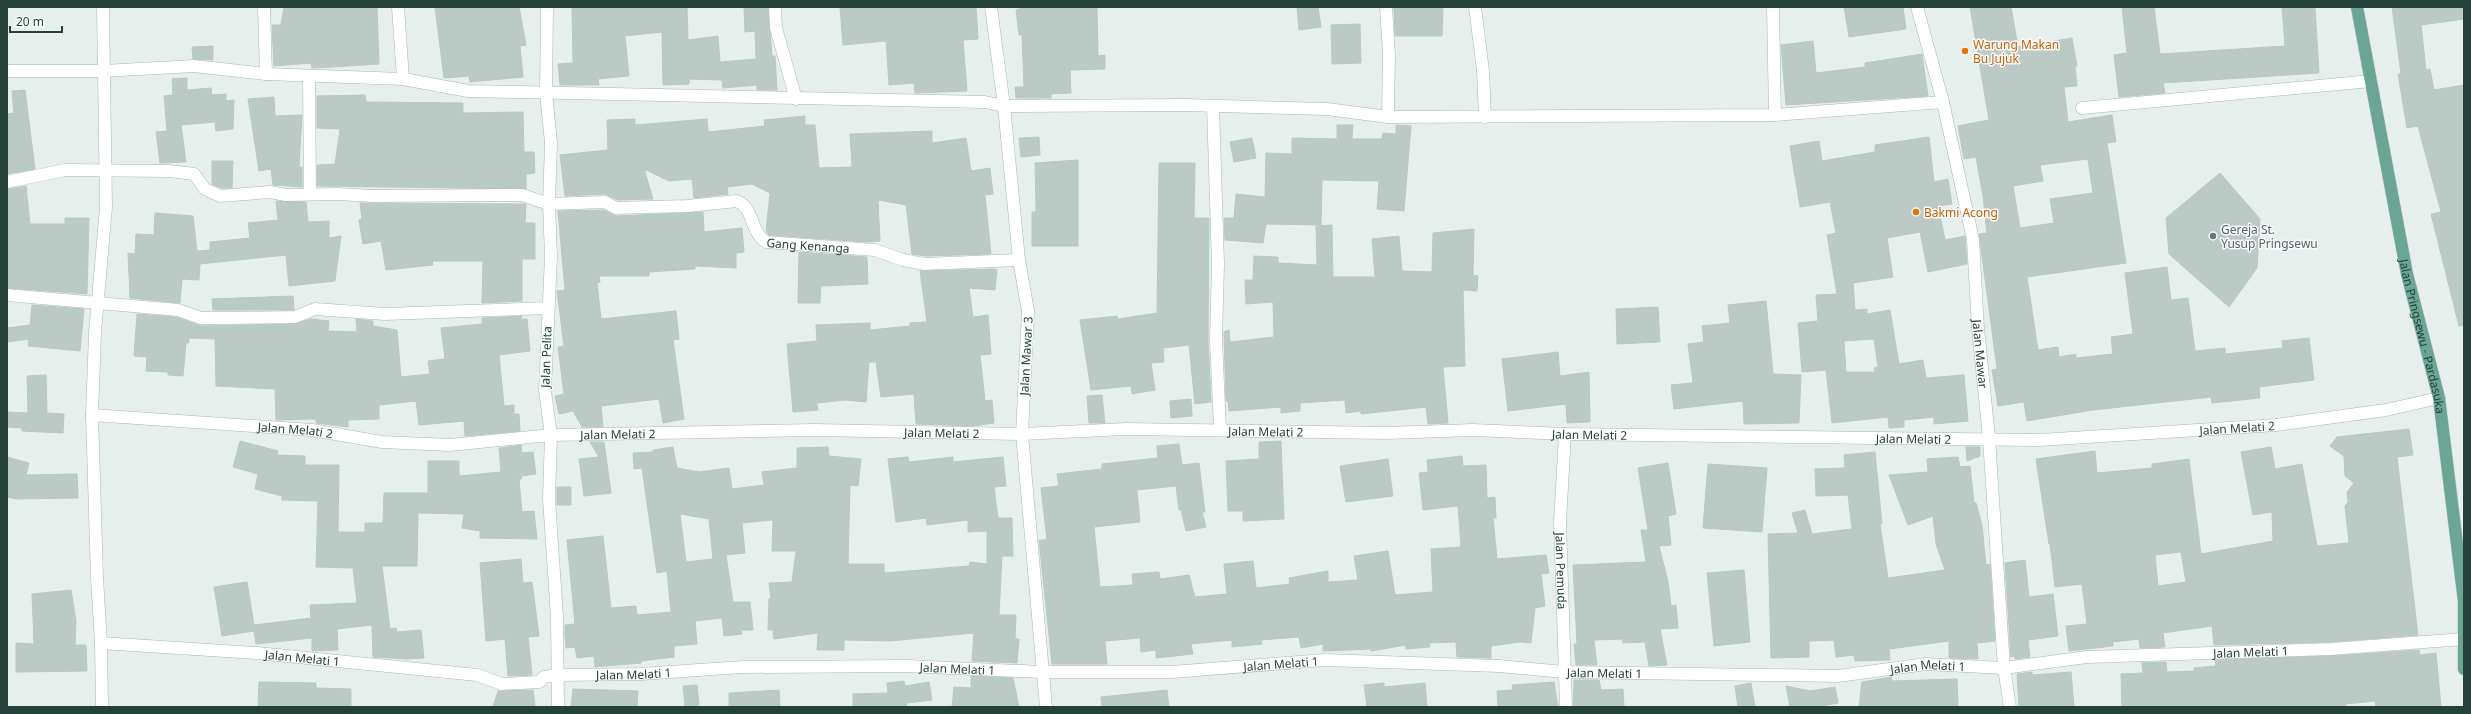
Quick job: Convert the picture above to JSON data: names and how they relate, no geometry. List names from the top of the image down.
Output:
{
  "streets": {
    "main road": ["Jalan Pringsewu - Pardasuka"],
    "street": [
      "Gang Kenanga",
      "Jalan Mawar",
      "Jalan Mawar 3",
      "Jalan Pelita",
      "Jalan Melati 2",
      "Jalan Pemuda",
      "Jalan Melati 1"
    ]
  },
  "crossings": [
    ["Gang Kenanga", "Jalan Mawar 3"],
    ["Gang Kenanga", "Jalan Pelita"],
    ["Jalan Pringsewu - Pardasuka", "Jalan Melati 2"],
    ["Jalan Pringsewu - Pardasuka", "Jalan Melati 1"],
    ["Jalan Mawar", "Jalan Melati 2"],
    ["Jalan Mawar", "Jalan Melati 1"],
    ["Jalan Mawar 3", "Jalan Melati 2"],
    ["Jalan Mawar 3", "Jalan Melati 1"],
    ["Jalan Pelita", "Jalan Melati 2"],
    ["Jalan Pelita", "Jalan Melati 1"],
    ["Jalan Melati 2", "Jalan Pemuda"],
    ["Jalan Pemuda", "Jalan Melati 1"]
  ],
  "places": ["Warung Makan Bu Jujuk", "Bakmi Acong", "Gereja St. Yusup Pringsewu"],
  "scale_bar": "20 m"
}
